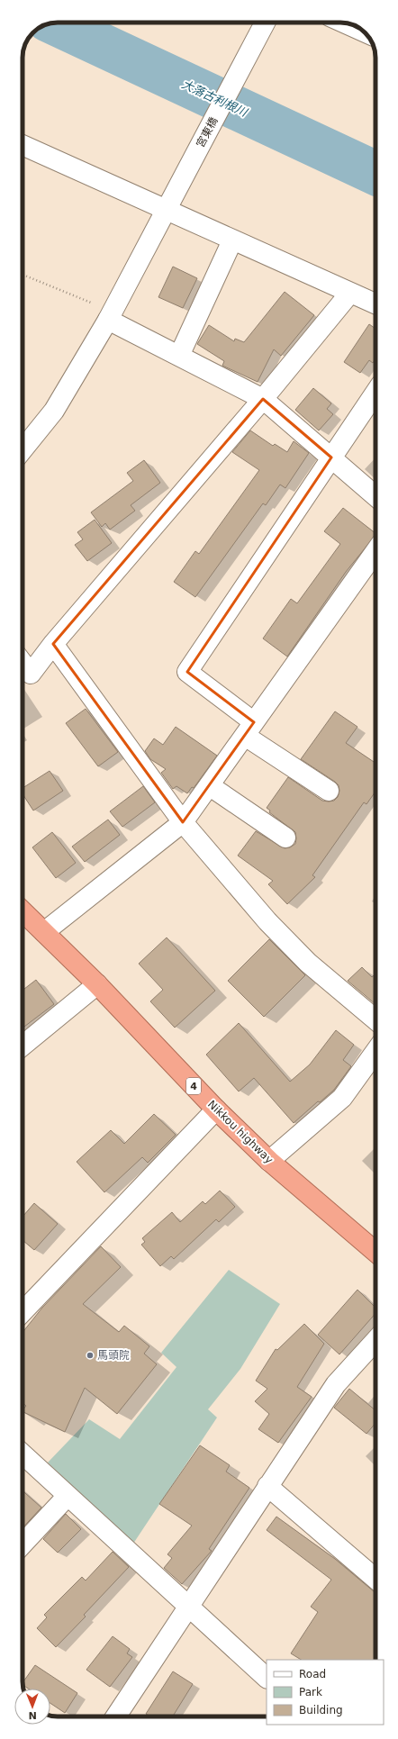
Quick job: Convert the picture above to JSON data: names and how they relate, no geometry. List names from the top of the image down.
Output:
{
  "streets": {
    "highway": ["4", "Nikkou highway"],
    "street": ["宮東橋"]
  },
  "water": ["大落古利根川"],
  "places": ["馬頭院"],
  "legend": ["Road", "Park", "Building"],
  "north": "bottom"
}
